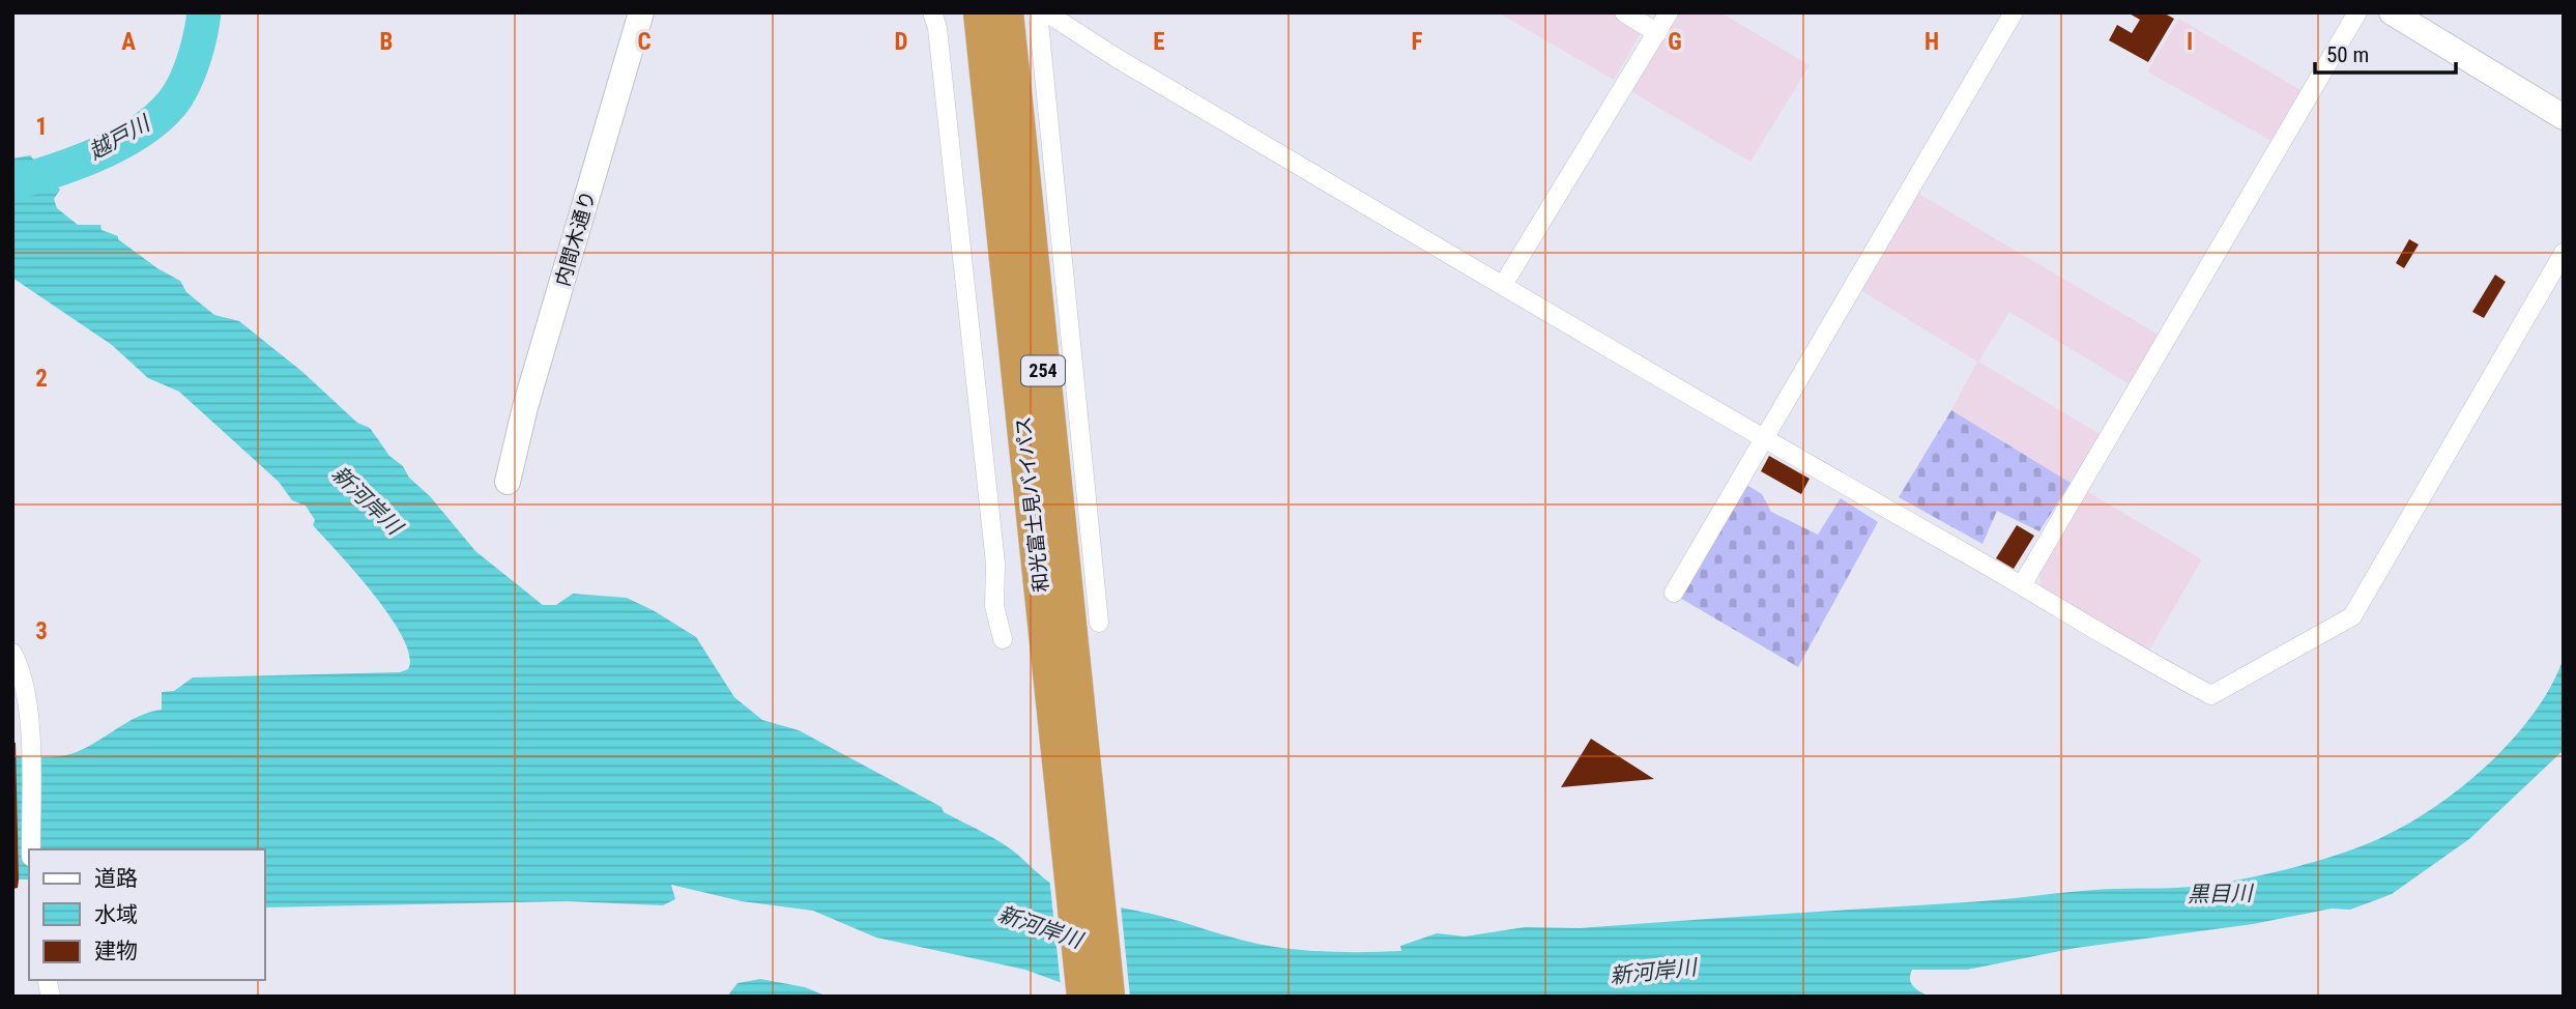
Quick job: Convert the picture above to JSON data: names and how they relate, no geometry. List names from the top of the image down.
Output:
{
  "streets": {
    "highway": ["254", "和光富士見バイパス"],
    "street": ["内間木通り"]
  },
  "water": ["越戸川", "新河岸川", "黒目川"],
  "legend": ["道路", "水域", "建物"],
  "scale_bar": "50 m",
  "grid": {
    "columns": [
      "A",
      "B",
      "C",
      "D",
      "E",
      "F",
      "G",
      "H",
      "I"
    ],
    "rows": ["1", "2", "3"]
  }
}
